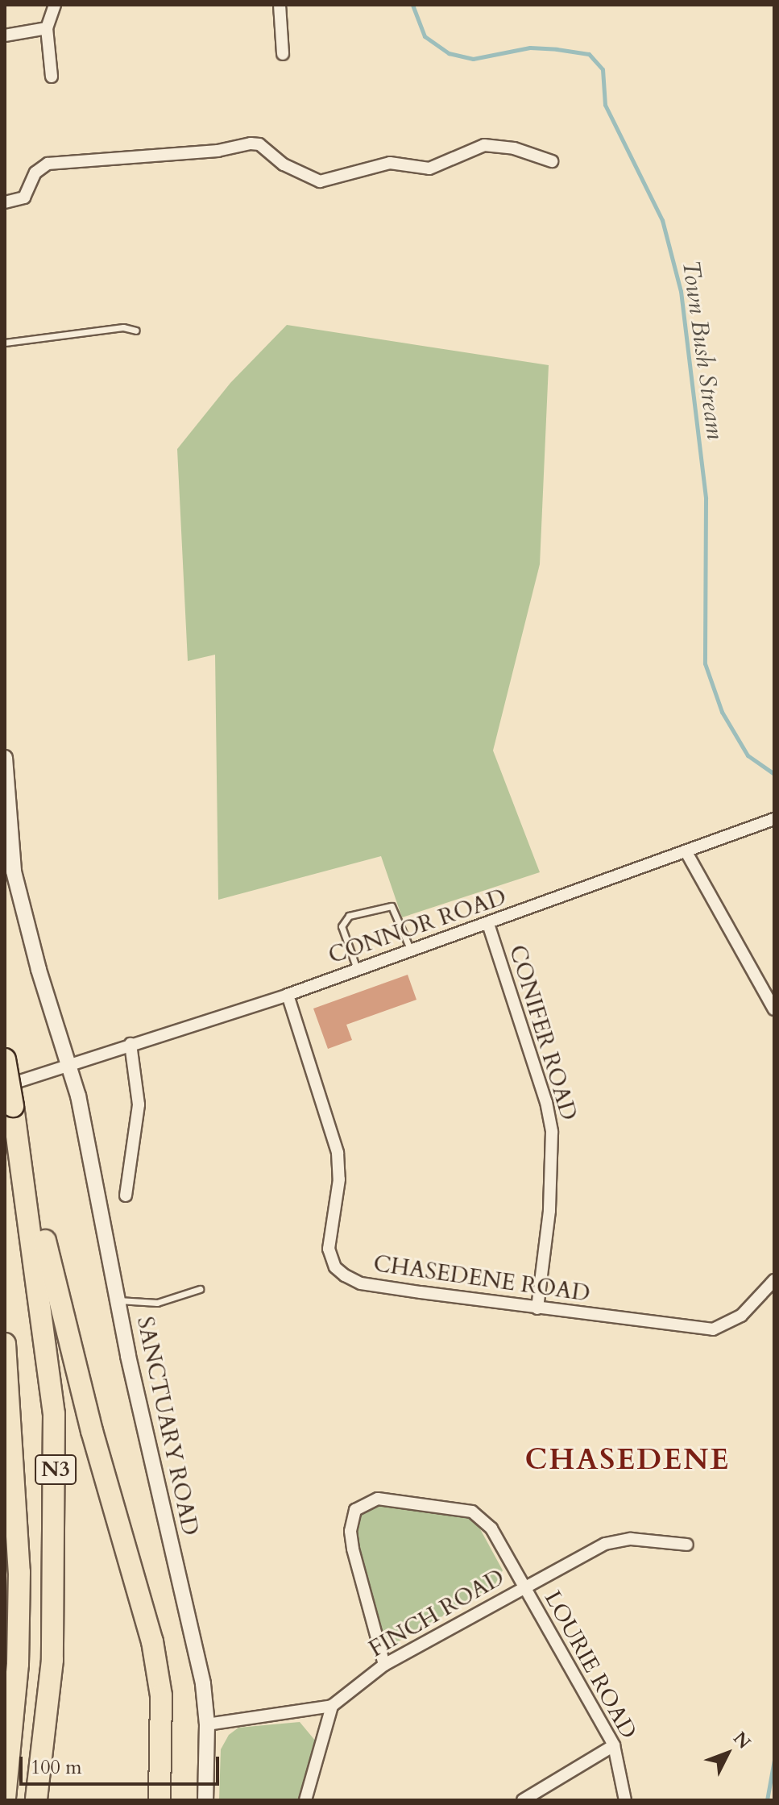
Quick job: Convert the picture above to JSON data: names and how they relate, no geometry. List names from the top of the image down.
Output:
{
  "streets": {
    "highway": ["N3"],
    "street": [
      "CONNOR ROAD",
      "CONIFER ROAD",
      "CHASEDENE ROAD",
      "SANCTUARY ROAD",
      "FINCH ROAD",
      "LOURIE ROAD"
    ]
  },
  "crossings": [
    ["CONNOR ROAD", "CONIFER ROAD"],
    ["CONNOR ROAD", "CHASEDENE ROAD"],
    ["CONNOR ROAD", "SANCTUARY ROAD"],
    ["CONIFER ROAD", "CHASEDENE ROAD"],
    ["SANCTUARY ROAD", "FINCH ROAD"],
    ["FINCH ROAD", "LOURIE ROAD"]
  ],
  "districts": ["CHASEDENE"],
  "water": ["Town Bush Stream"],
  "scale_bar": "100 m",
  "north": "top right"
}
